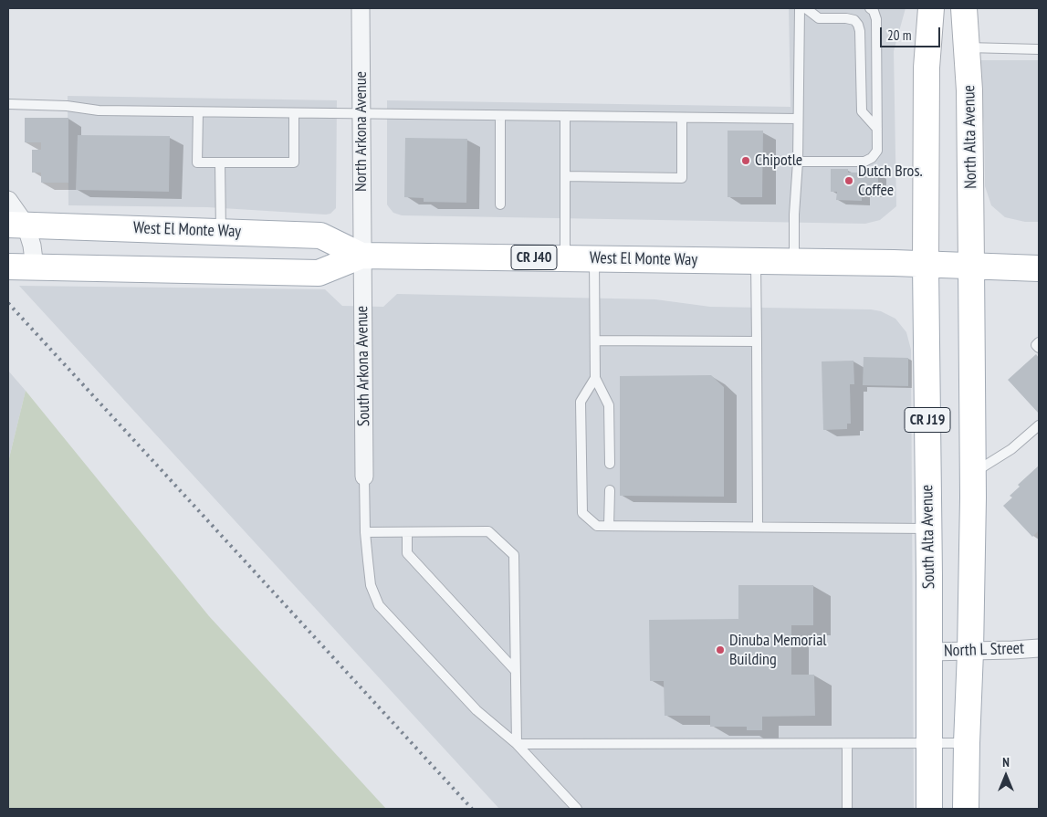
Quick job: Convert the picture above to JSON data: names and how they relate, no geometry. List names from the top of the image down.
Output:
{
  "streets": {
    "main road": [
      "North Alta Avenue",
      "West El Monte Way",
      "CR J40",
      "CR J19",
      "South Alta Avenue"
    ],
    "street": ["North Arkona Avenue", "South Arkona Avenue", "North L Street"]
  },
  "crossings": [
    ["North Arkona Avenue", "West El Monte Way"],
    ["North Arkona Avenue", "South Arkona Avenue"],
    ["North Alta Avenue", "CR J40"],
    ["North Alta Avenue", "CR J19"],
    ["West El Monte Way", "CR J40"],
    ["West El Monte Way", "South Arkona Avenue"],
    ["West El Monte Way", "CR J19"],
    ["West El Monte Way", "South Alta Avenue"],
    ["CR J40", "CR J19"],
    ["CR J40", "South Alta Avenue"],
    ["CR J19", "South Alta Avenue"],
    ["CR J19", "North L Street"],
    ["South Alta Avenue", "North L Street"]
  ],
  "places": ["Chipotle", "Dutch Bros. Coffee", "Dinuba Memorial Building"],
  "scale_bar": "20 m",
  "north": "top"
}
